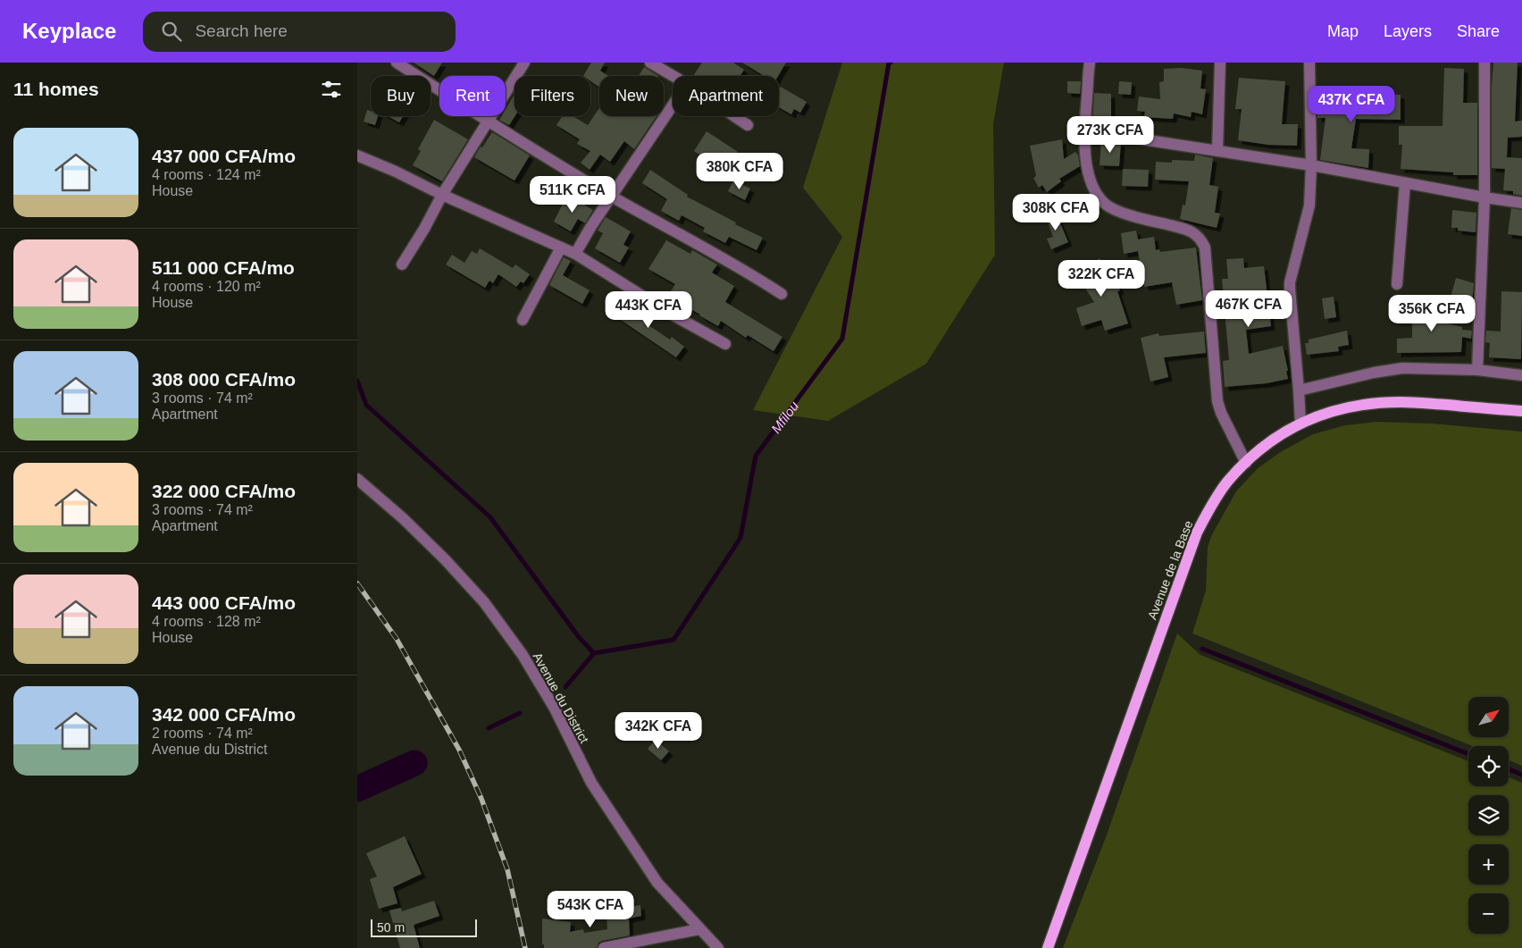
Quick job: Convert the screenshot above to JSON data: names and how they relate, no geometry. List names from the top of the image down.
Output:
{
  "streets": {
    "main road": ["Avenue de la Base"],
    "street": ["Avenue du District"]
  },
  "water": ["Mfilou"],
  "scale_bar": "50 m",
  "north": "top right",
  "page": {
    "header": "Keyplace",
    "search": "Search here",
    "nav": ["Map", "Layers", "Share"],
    "heading": "11 homes",
    "chip": [
      "Buy",
      "Rent",
      "Filters",
      "New",
      "Apartment"
    ],
    "price": [
      "437K CFA",
      "273K CFA",
      "380K CFA",
      "511K CFA",
      "308K CFA",
      "322K CFA",
      "467K CFA",
      "443K CFA",
      "356K CFA",
      "342K CFA",
      "543K CFA"
    ],
    "list": [
      {
        "name": "437 000 CFA/mo",
        "note": "4 rooms · 124 m² · House"
      },
      {
        "name": "511 000 CFA/mo",
        "note": "4 rooms · 120 m² · House"
      },
      {
        "name": "308 000 CFA/mo",
        "note": "3 rooms · 74 m² · Apartment"
      },
      {
        "name": "322 000 CFA/mo",
        "note": "3 rooms · 74 m² · Apartment"
      },
      {
        "name": "443 000 CFA/mo",
        "note": "4 rooms · 128 m² · House"
      },
      {
        "name": "342 000 CFA/mo",
        "note": "2 rooms · 74 m² · Avenue du District"
      }
    ],
    "map_buttons": ["+", "−"],
    "scale": "50 m"
  }
}
